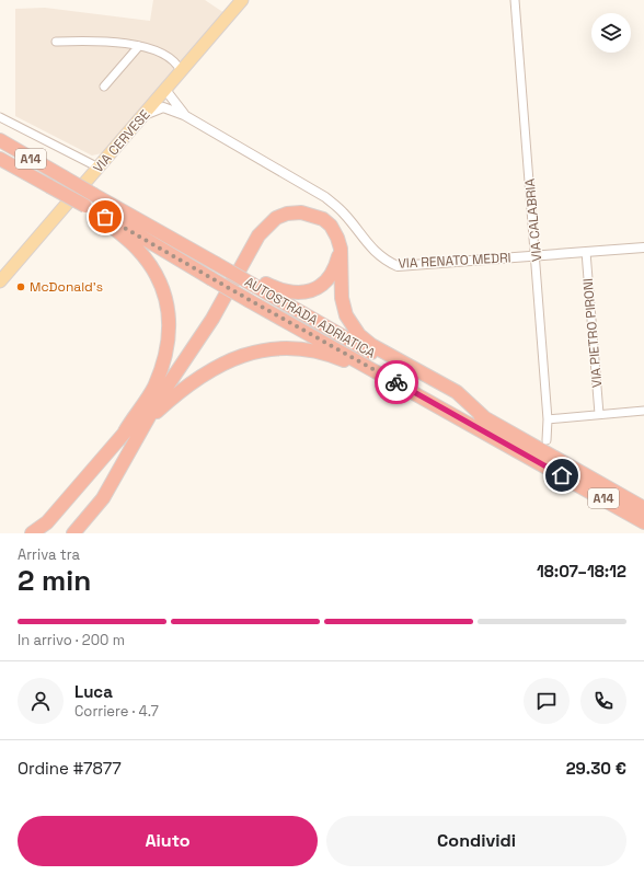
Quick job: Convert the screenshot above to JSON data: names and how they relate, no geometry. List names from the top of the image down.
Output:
{
  "streets": {
    "highway": ["A14", "AUTOSTRADA ADRIATICA"],
    "main road": ["VIA CERVESE"],
    "street": ["VIA CALABRIA", "VIA RENATO MEDRI", "VIA PIETRO PIRONI"]
  },
  "crossings": [
    ["VIA CERVESE", "VIA RENATO MEDRI"],
    ["VIA CALABRIA", "VIA RENATO MEDRI"],
    ["VIA RENATO MEDRI", "VIA PIETRO PIRONI"]
  ],
  "places": ["McDonald's"],
  "page": {
    "heading": ["2 min", "Arriva tra", "18:07–18:12"],
    "panel": [
      "Luca",
      "Corriere · 4.7",
      "Ordine #7877",
      "29.30 €"
    ],
    "bar": "In arrivo · 200 m",
    "buttons": ["Aiuto", "Condividi"]
  }
}
